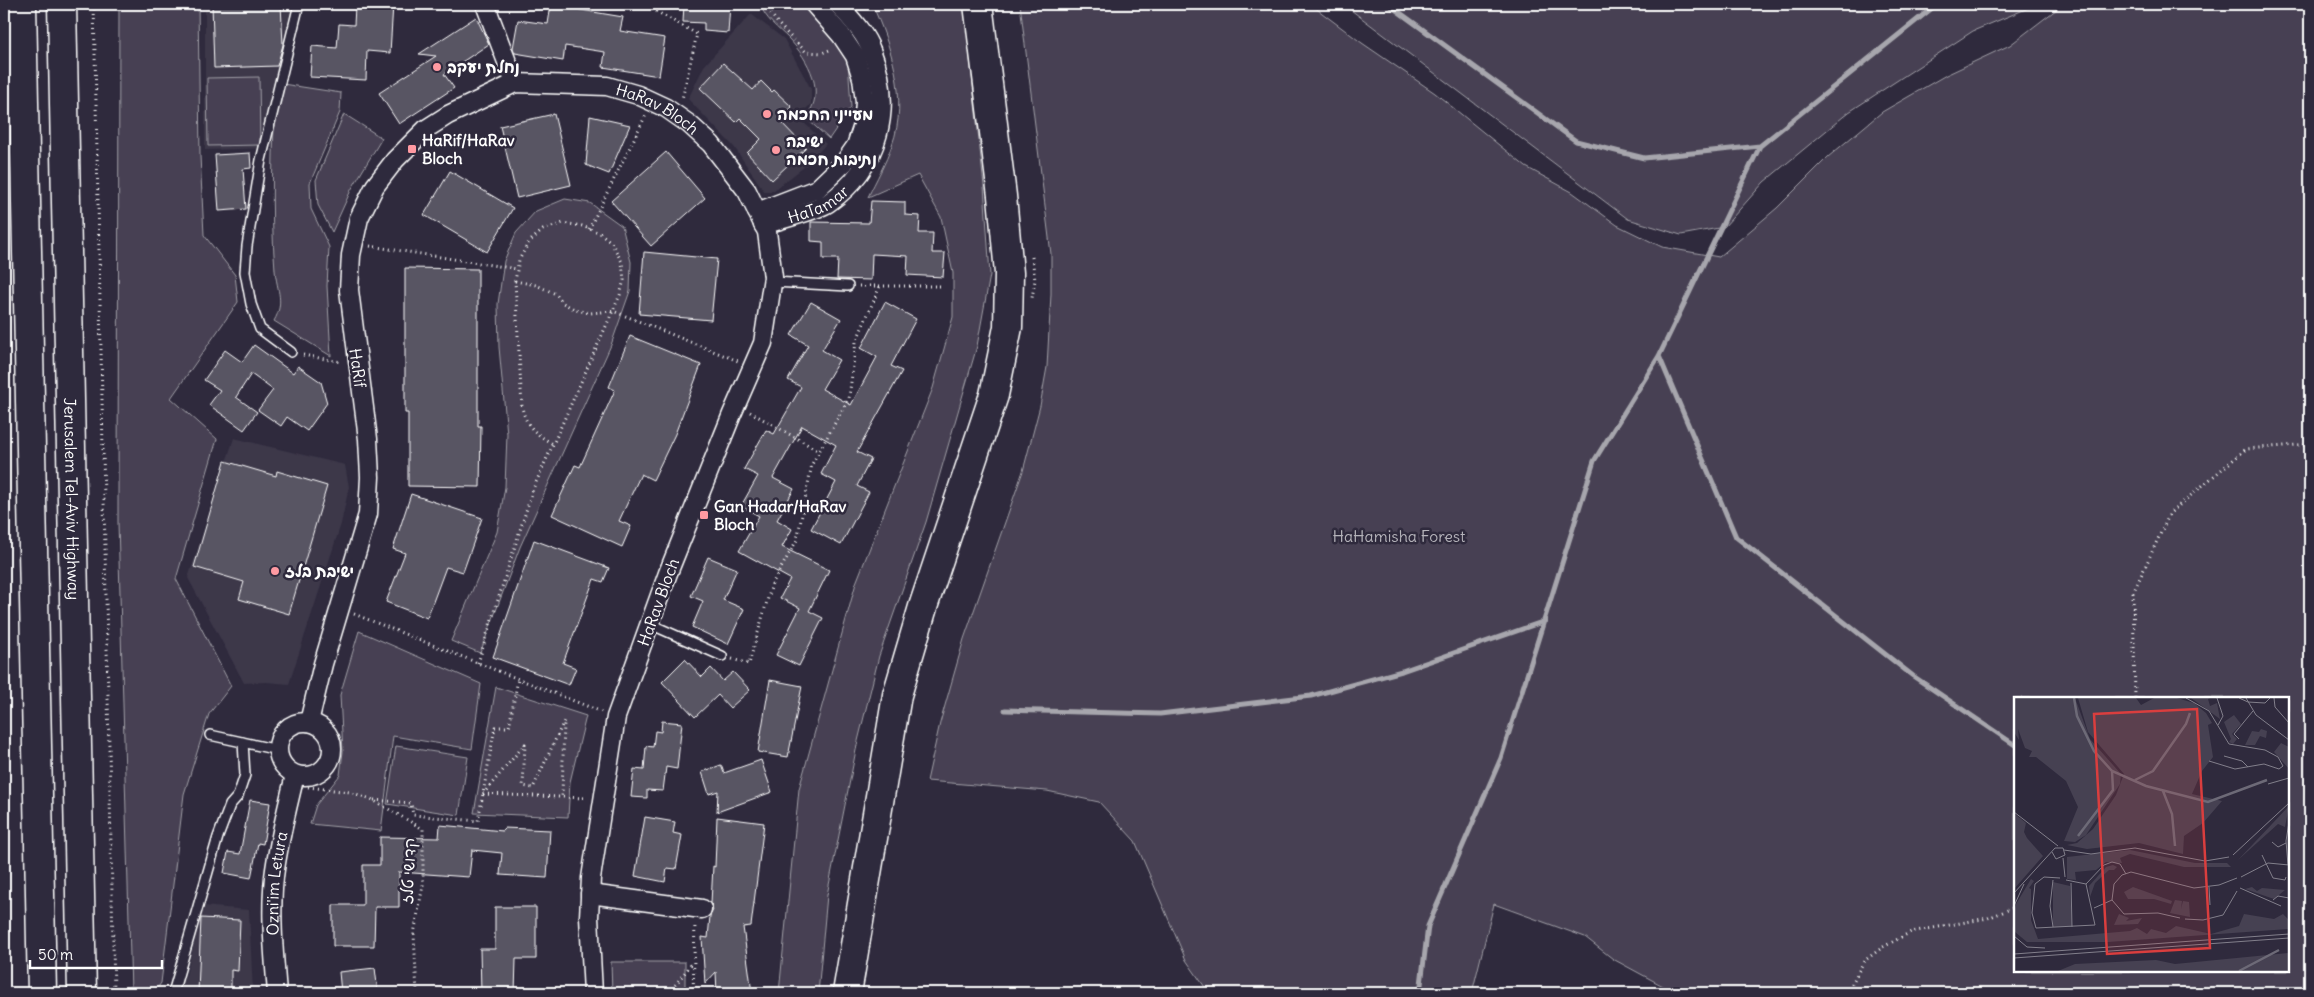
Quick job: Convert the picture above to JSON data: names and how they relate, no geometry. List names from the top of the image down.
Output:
{
  "streets": {
    "main road": ["Jerusalem Tel-Aviv Highway"],
    "street": [
      "HaRav Bloch",
      "HaTamar",
      "HaRif",
      "Ozni'im Letura"
    ],
    "path": ["קדושי טלז"]
  },
  "crossings": [
    ["HaRav Bloch", "HaTamar"],
    ["HaRav Bloch", "HaRif"],
    ["HaRif", "קדושי טלז"],
    ["HaRif", "Ozni'im Letura"],
    ["קדושי טלז", "Ozni'im Letura"]
  ],
  "parks": ["HaHamisha Forest"],
  "places": {
    "other": [
      "נחלת יעקב",
      "מעייני החכמה",
      "ישיבה נתיבות חכמה",
      "ישיבת בלז"
    ],
    "transit": ["HaRif/HaRav Bloch", "Gan Hadar/HaRav Bloch"]
  },
  "scale_bar": "50 m"
}
